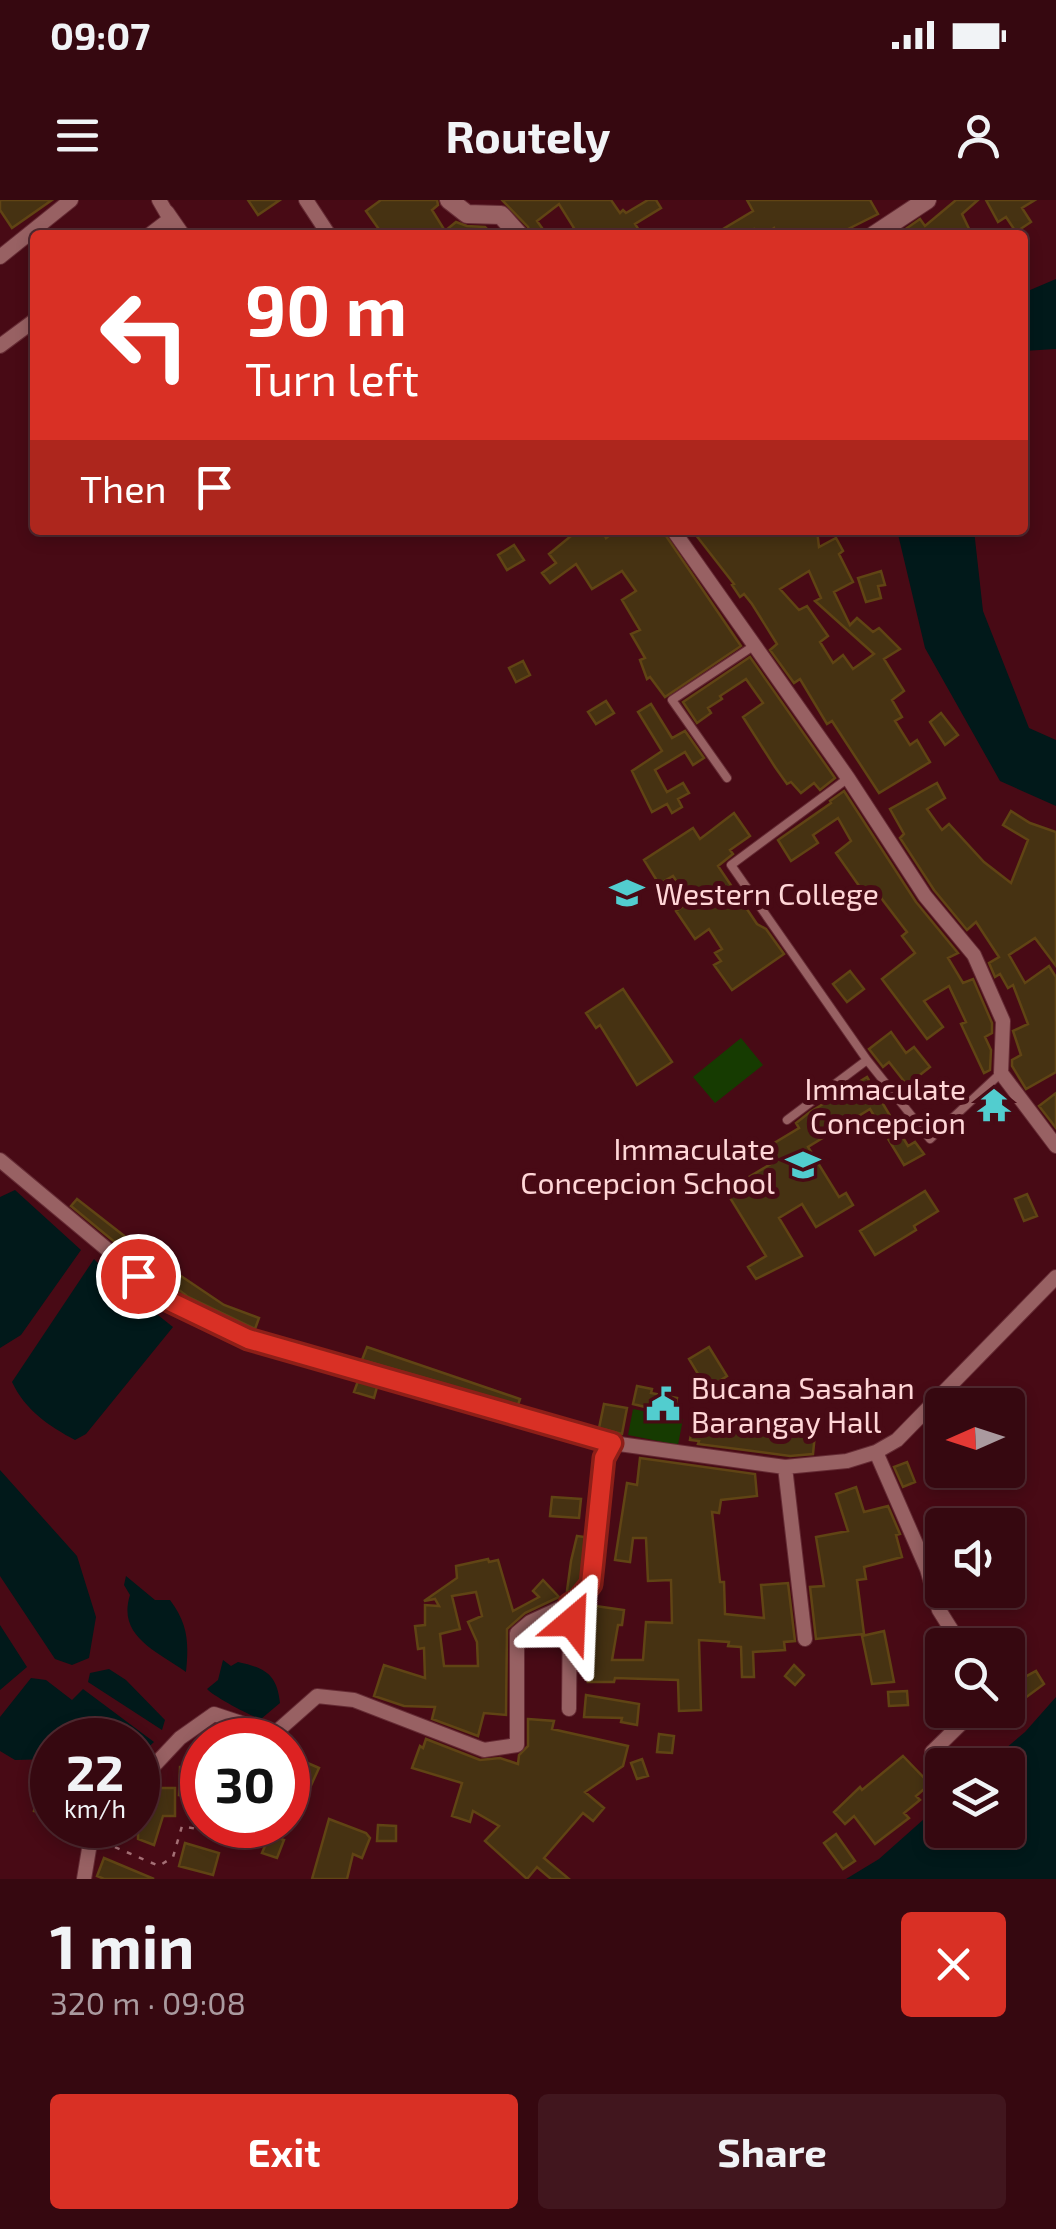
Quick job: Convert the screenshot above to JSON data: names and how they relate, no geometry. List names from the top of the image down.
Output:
{
  "places": {
    "school or university": ["Western College", "Immaculate Concepcion School"],
    "temple": ["Immaculate Concepcion"],
    "public building": ["Bucana Sasahan Barangay Hall"]
  },
  "north": "left",
  "page": {
    "status": "09:07",
    "header": "Routely",
    "turn": ["90 m", "Turn left"],
    "then": "Then",
    "speed": "22 km/h",
    "limit": "30",
    "heading": ["1 min", "320 m · 09:08"],
    "buttons": ["Exit", "Share"]
  }
}
